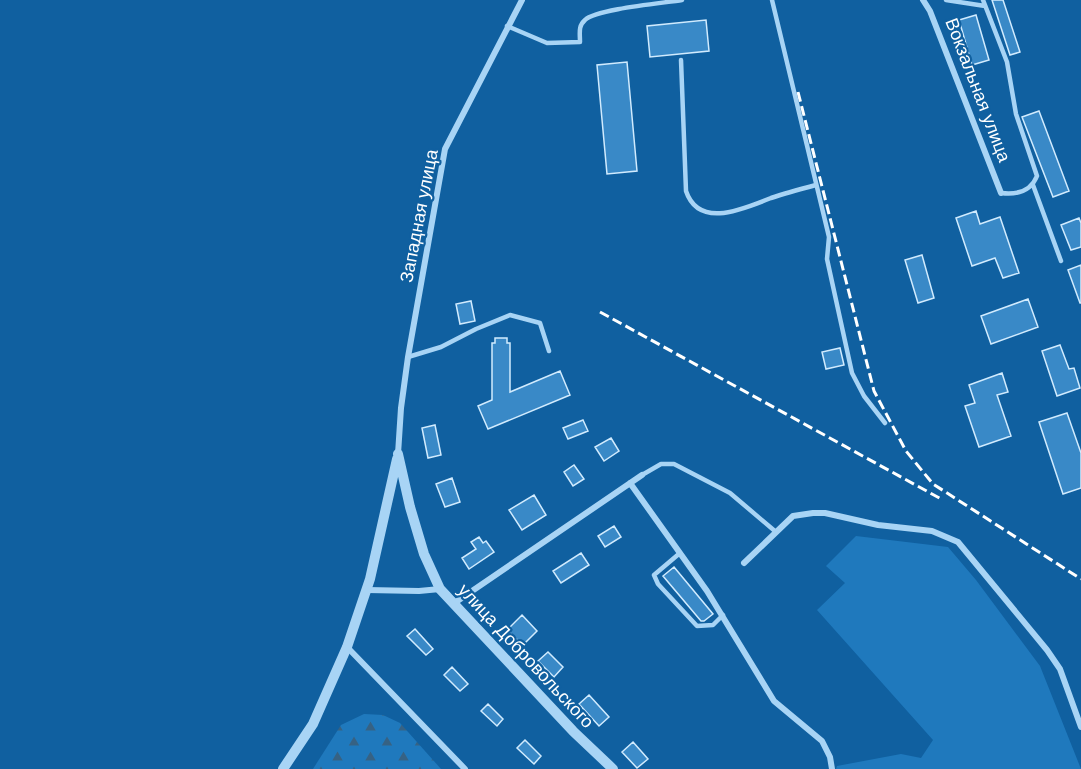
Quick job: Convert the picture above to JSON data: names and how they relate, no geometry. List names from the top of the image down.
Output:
{
  "streets": {
    "street": ["Вокзальная улица", "Западная улица", "улица Добровольского"]
  },
  "crossings": [
    ["Западная улица", "улица Добровольского"]
  ]
}
